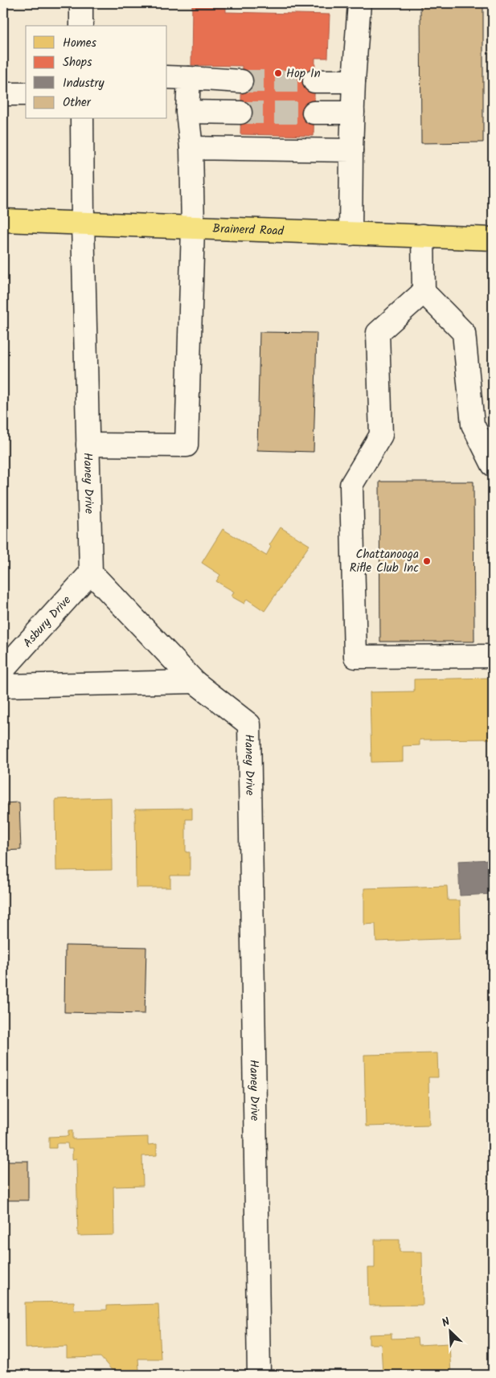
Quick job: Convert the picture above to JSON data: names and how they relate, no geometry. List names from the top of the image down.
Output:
{
  "streets": {
    "main road": ["Brainerd Road"],
    "street": ["Haney Drive", "Asbury Drive"]
  },
  "crossings": [
    ["Brainerd Road", "Haney Drive"],
    ["Haney Drive", "Asbury Drive"]
  ],
  "places": ["Hop In", "Chattanooga Rifle Club Inc"],
  "legend": [
    "Homes",
    "Shops",
    "Industry",
    "Other"
  ],
  "north": "top left"
}
